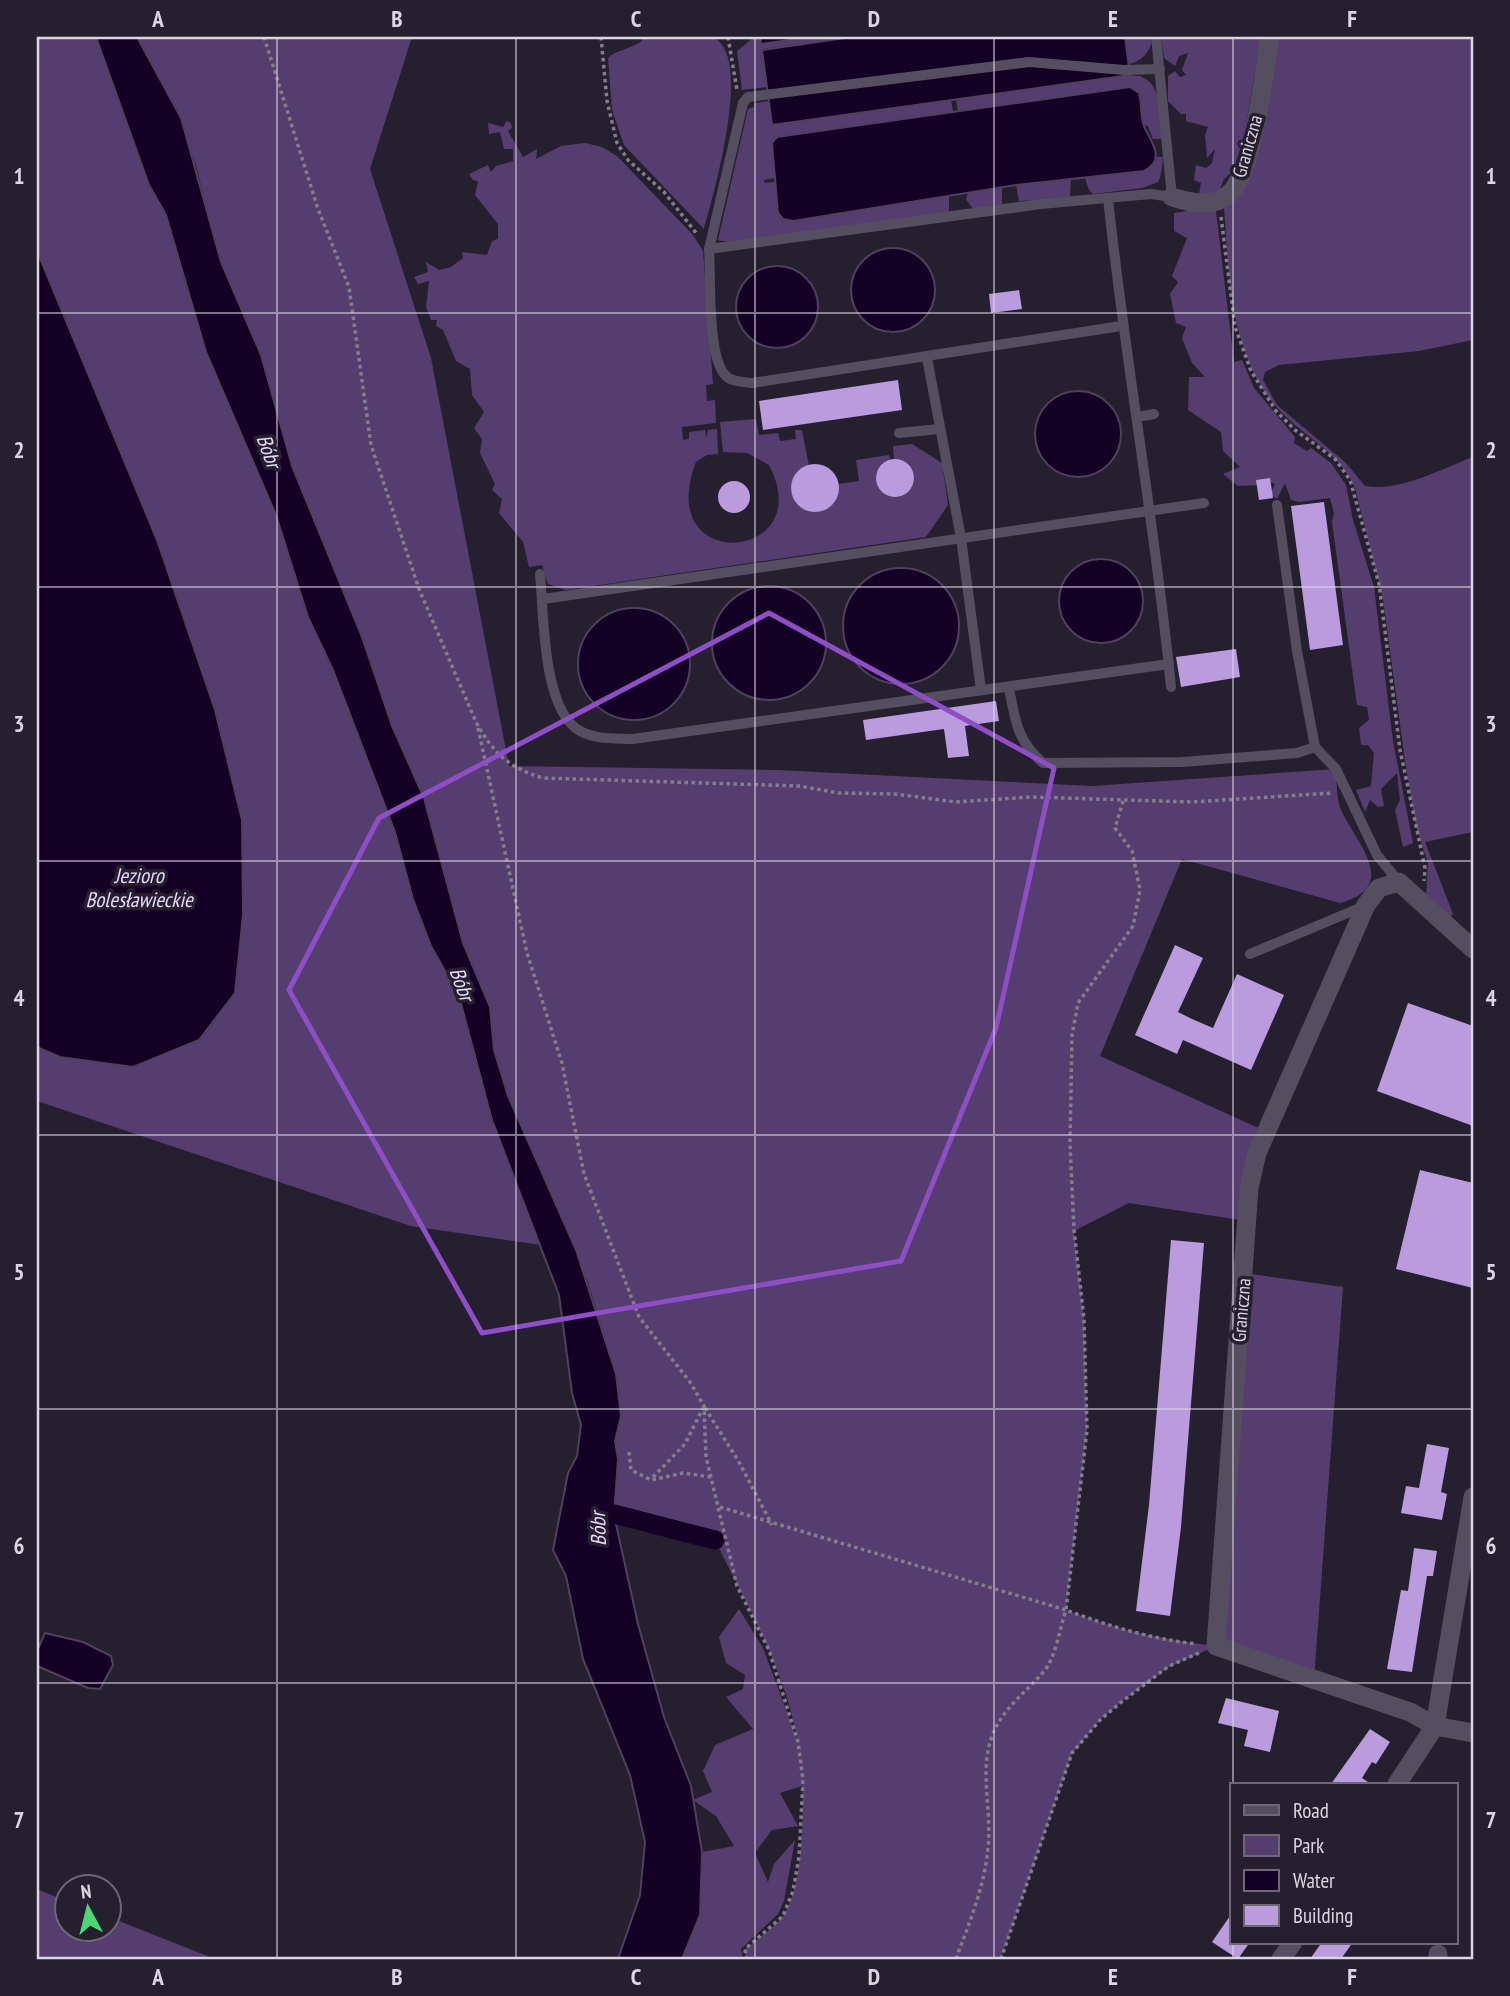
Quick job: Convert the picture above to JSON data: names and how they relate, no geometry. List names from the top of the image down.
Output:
{
  "streets": {
    "street": ["Graniczna"]
  },
  "water": ["Bóbr", "Jezioro Bolesławieckie"],
  "legend": [
    "Road",
    "Park",
    "Water",
    "Building"
  ],
  "north": "top",
  "grid": {
    "columns": [
      "A",
      "B",
      "C",
      "D",
      "E",
      "F"
    ],
    "rows": [
      "1",
      "2",
      "3",
      "4",
      "5",
      "6",
      "7"
    ]
  }
}
